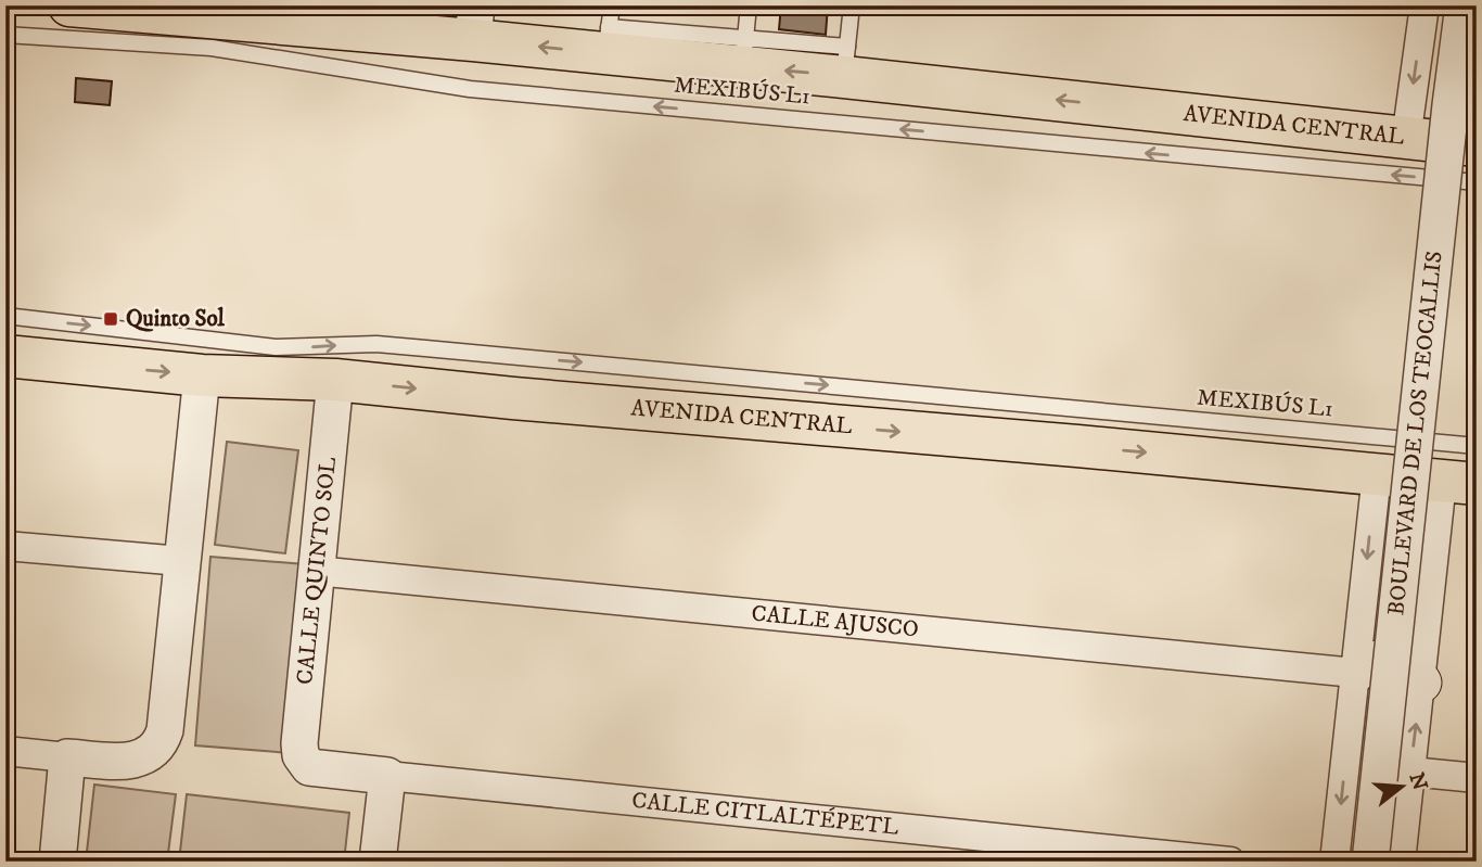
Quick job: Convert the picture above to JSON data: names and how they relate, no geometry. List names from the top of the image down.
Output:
{
  "streets": {
    "highway": ["AVENIDA CENTRAL"],
    "street": [
      "BOULEVARD DE LOS TEOCALLIS",
      "CALLE QUINTO SOL",
      "CALLE AJUSCO",
      "CALLE CITLALTÉPETL"
    ],
    "lane": ["MEXIBÚS L1"]
  },
  "crossings": [
    ["MEXIBÚS L1", "AVENIDA CENTRAL"],
    ["AVENIDA CENTRAL", "BOULEVARD DE LOS TEOCALLIS"],
    ["AVENIDA CENTRAL", "CALLE QUINTO SOL"],
    ["BOULEVARD DE LOS TEOCALLIS", "CALLE AJUSCO"],
    ["CALLE QUINTO SOL", "CALLE AJUSCO"],
    ["CALLE QUINTO SOL", "CALLE CITLALTÉPETL"]
  ],
  "places": {
    "transit": ["Quinto Sol"]
  },
  "north": "right"
}
